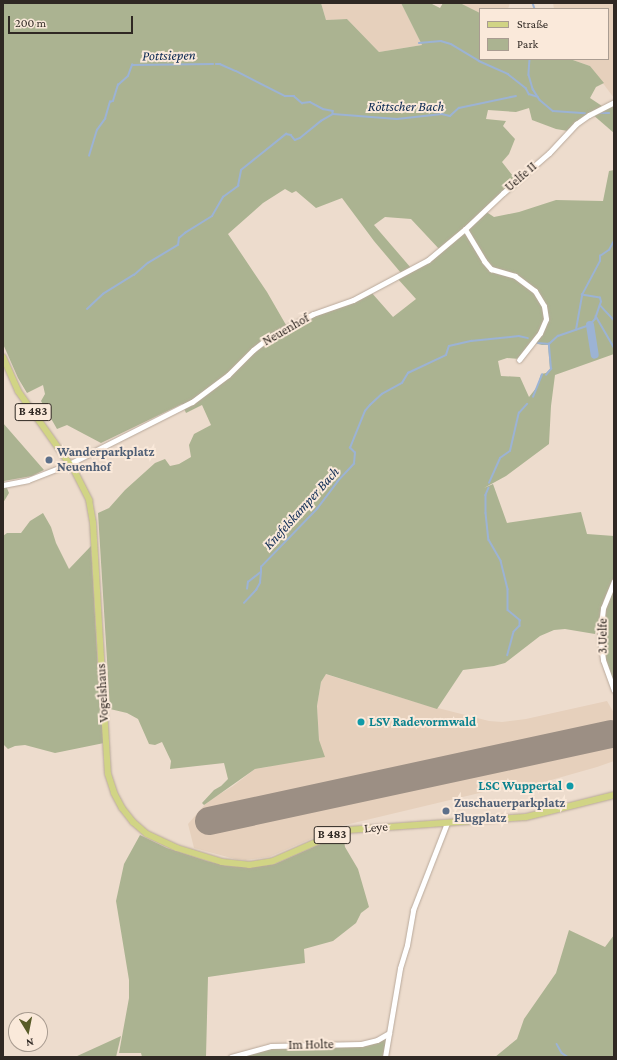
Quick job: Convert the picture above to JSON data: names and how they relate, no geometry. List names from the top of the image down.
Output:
{
  "streets": {
    "main road": ["B 483", "Vogelshaus", "Leye"],
    "street": [
      "Uelfe II",
      "Neuenhof",
      "3.Uelfe",
      "Im Holte"
    ]
  },
  "crossings": [
    ["Uelfe II", "Neuenhof"],
    ["Neuenhof", "B 483"],
    ["Neuenhof", "Vogelshaus"],
    ["B 483", "Vogelshaus"],
    ["Vogelshaus", "Leye"]
  ],
  "water": ["Pottsiepen", "Röttscher Bach", "Knefelskamper Bach"],
  "places": [
    "Wanderparkplatz Neuenhof",
    "LSV Radevormwald",
    "LSC Wuppertal",
    "Zuschauerparkplatz Flugplatz"
  ],
  "legend": ["Straße", "Park"],
  "scale_bar": "200 m",
  "north": "bottom"
}
